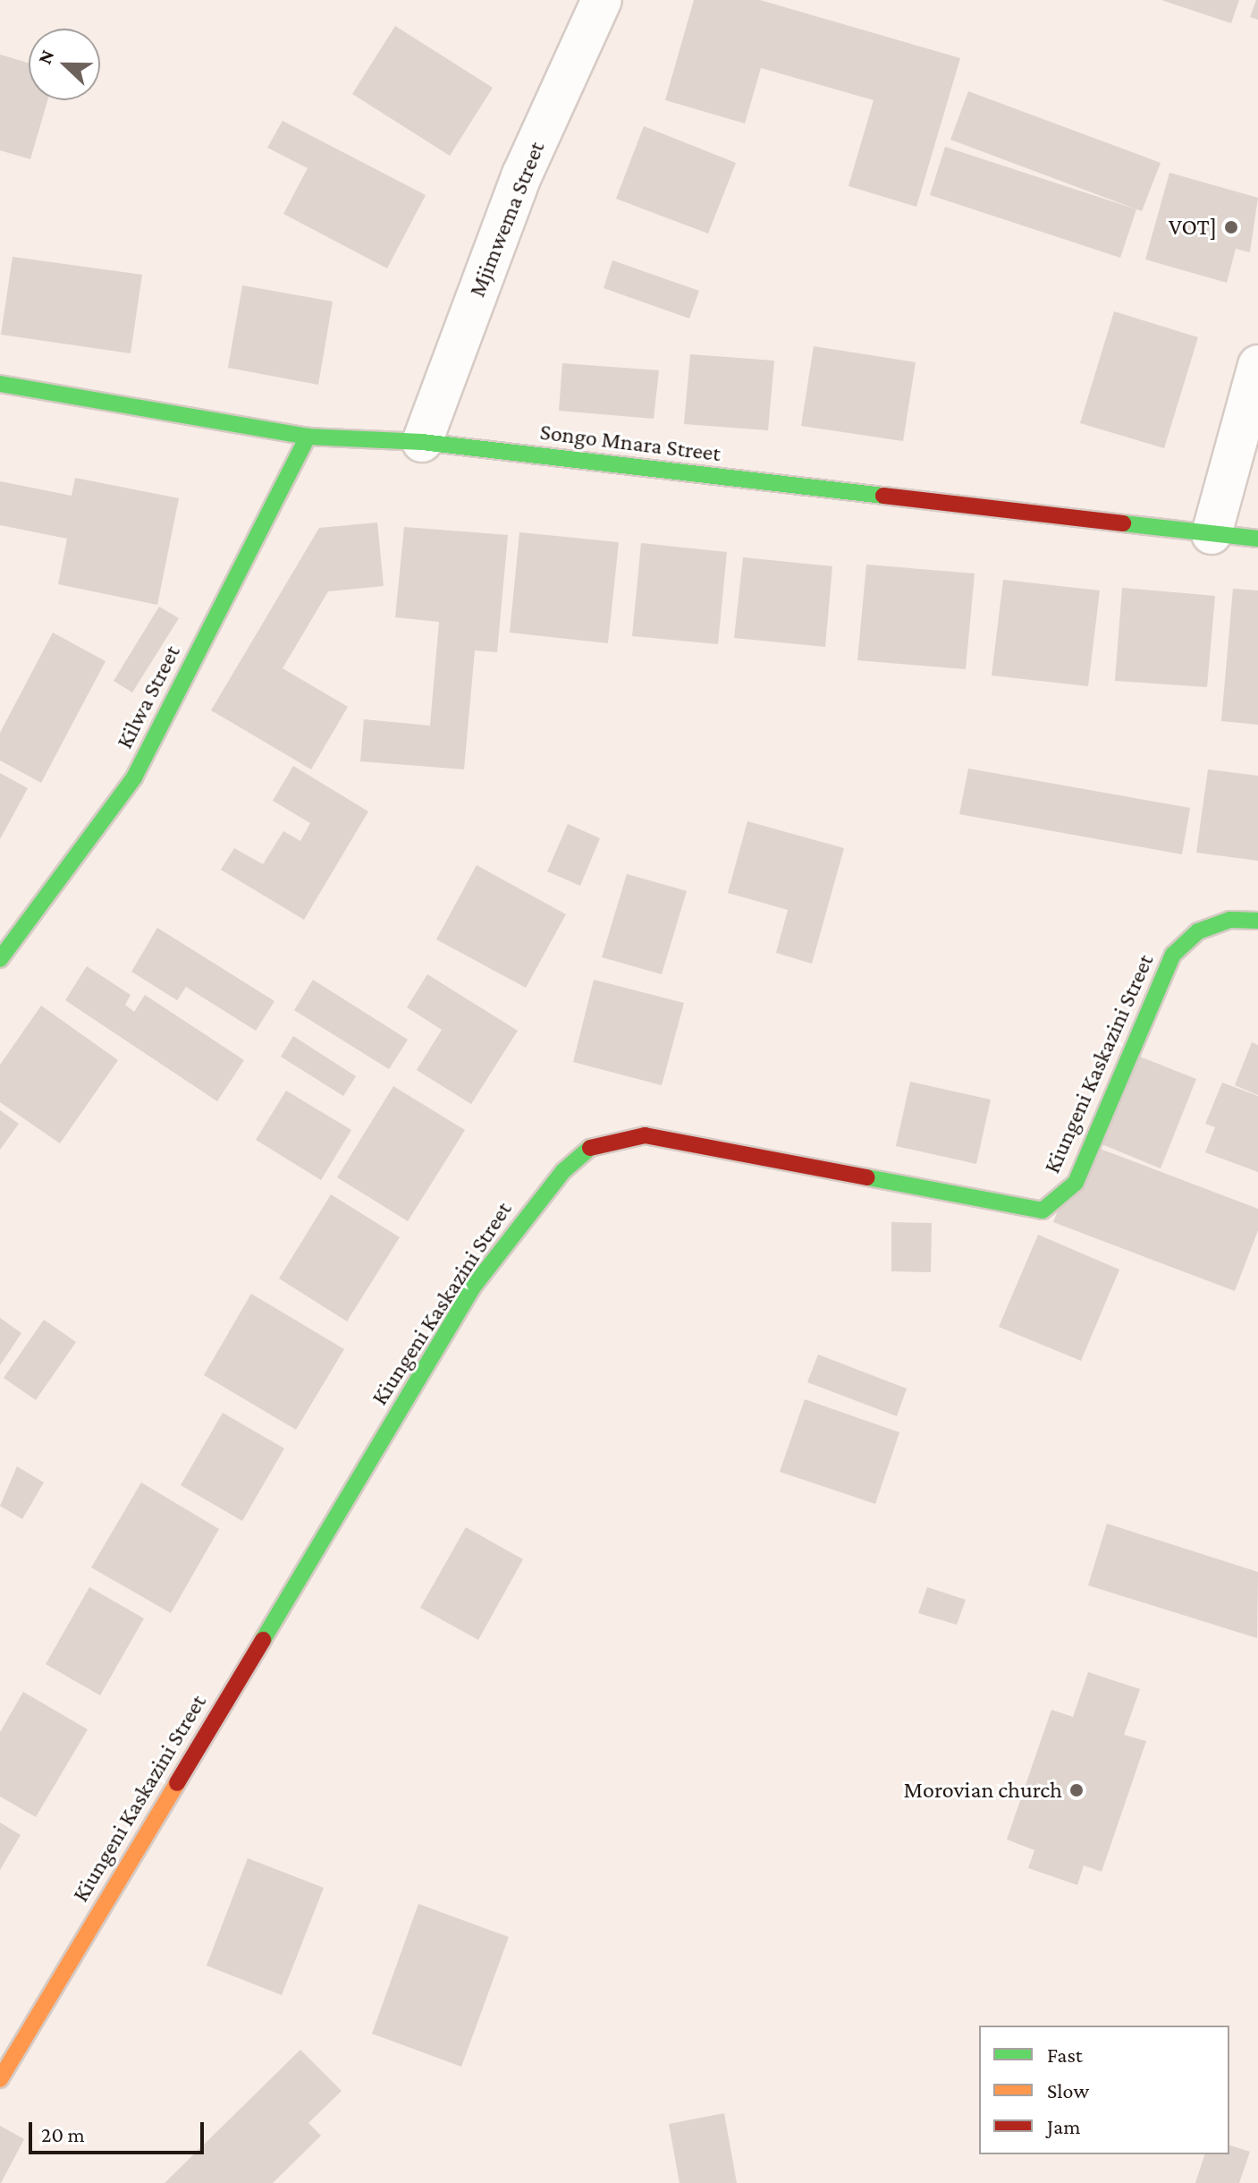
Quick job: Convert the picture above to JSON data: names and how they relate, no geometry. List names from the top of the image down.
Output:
{
  "streets": {
    "street": [
      "Mjimwema Street",
      "Songo Mnara Street",
      "Kilwa Street",
      "Kiungeni Kaskazini Street"
    ]
  },
  "crossings": [
    ["Mjimwema Street", "Songo Mnara Street"],
    ["Songo Mnara Street", "Kilwa Street"]
  ],
  "places": ["VOT]", "Morovian church"],
  "legend": ["Fast", "Slow", "Jam"],
  "scale_bar": "20 m",
  "north": "left"
}
